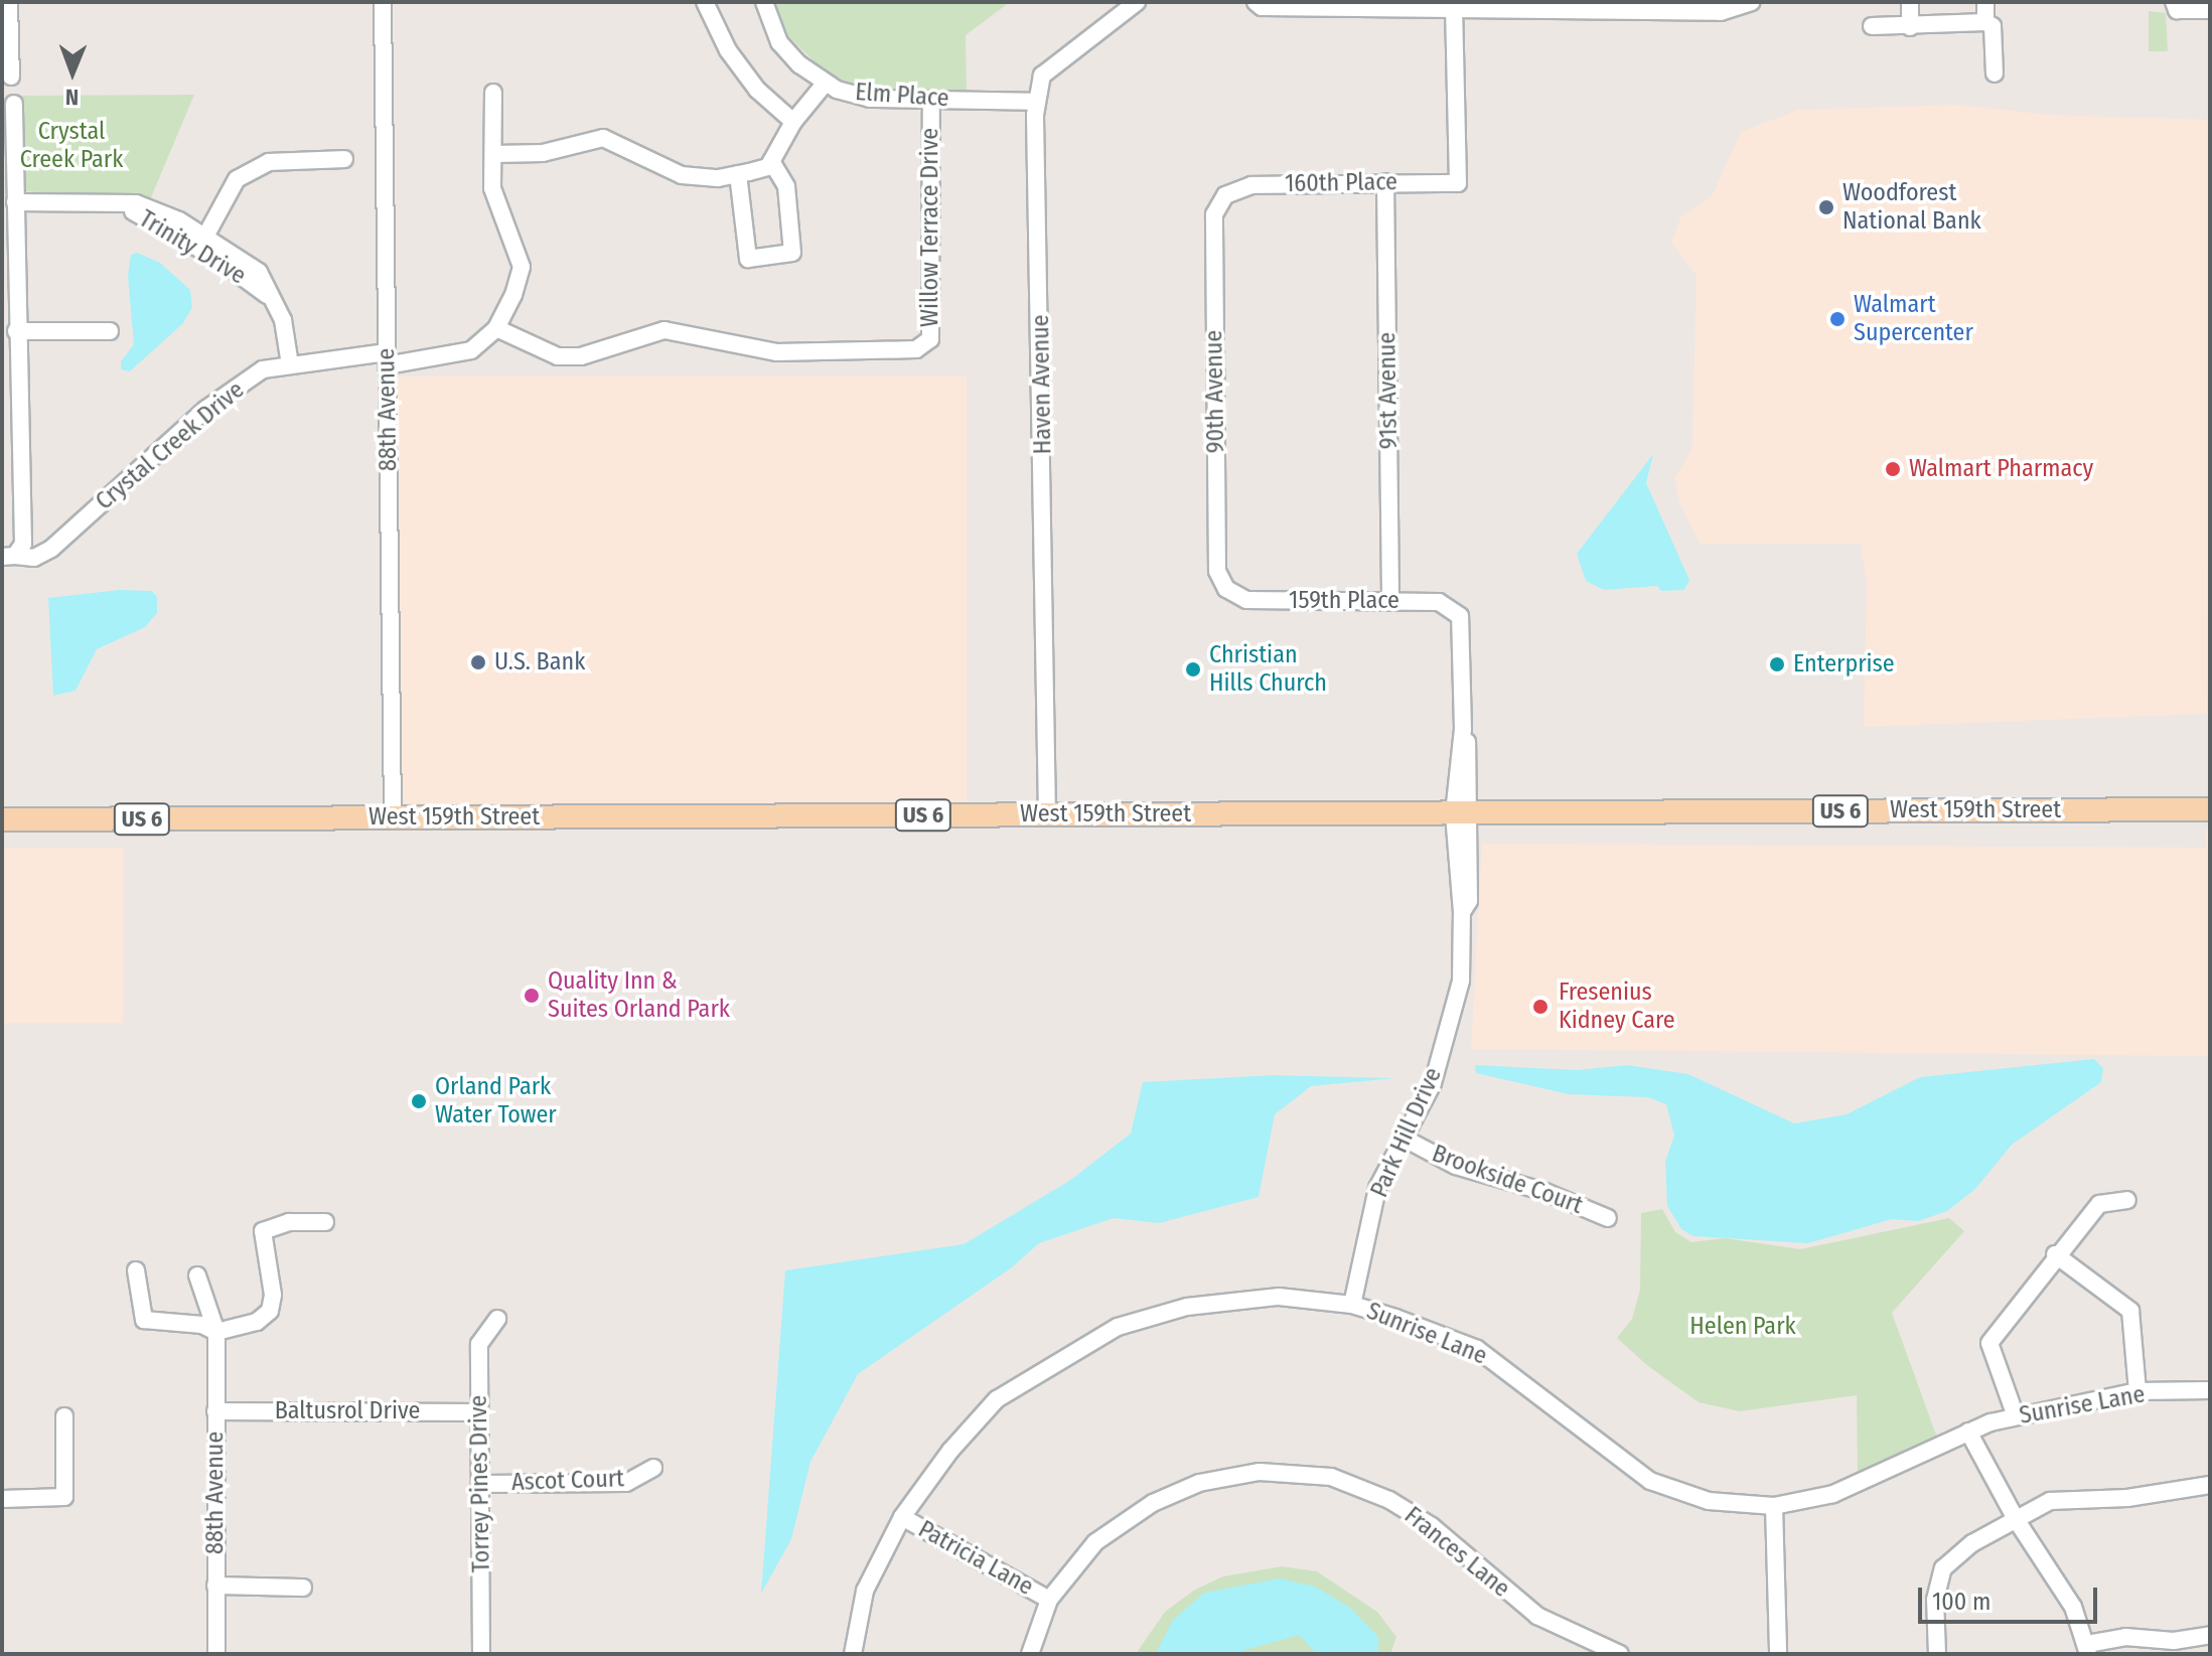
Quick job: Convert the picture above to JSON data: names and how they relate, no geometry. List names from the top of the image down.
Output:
{
  "streets": {
    "main road": ["West 159th Street", "US 6"],
    "street": [
      "Elm Place",
      "160th Place",
      "Willow Terrace Drive",
      "Trinity Drive",
      "Haven Avenue",
      "91st Avenue",
      "90th Avenue",
      "88th Avenue",
      "Crystal Creek Drive",
      "159th Place",
      "Park Hill Drive",
      "Brookside Court",
      "Sunrise Lane",
      "Baltusrol Drive",
      "Ascot Court",
      "Torrey Pines Drive",
      "Frances Lane",
      "Patricia Lane"
    ]
  },
  "crossings": [
    ["Elm Place", "Willow Terrace Drive"],
    ["Elm Place", "Haven Avenue"],
    ["160th Place", "91st Avenue"],
    ["160th Place", "90th Avenue"],
    ["Willow Terrace Drive", "Crystal Creek Drive"],
    ["Trinity Drive", "Crystal Creek Drive"],
    ["Haven Avenue", "West 159th Street"],
    ["91st Avenue", "159th Place"],
    ["90th Avenue", "159th Place"],
    ["88th Avenue", "Crystal Creek Drive"],
    ["88th Avenue", "West 159th Street"],
    ["88th Avenue", "Baltusrol Drive"],
    ["159th Place", "West 159th Street"],
    ["159th Place", "Park Hill Drive"],
    ["West 159th Street", "Park Hill Drive"],
    ["Park Hill Drive", "Brookside Court"],
    ["Park Hill Drive", "Sunrise Lane"],
    ["Sunrise Lane", "Patricia Lane"],
    ["Baltusrol Drive", "Torrey Pines Drive"],
    ["Ascot Court", "Torrey Pines Drive"],
    ["Frances Lane", "Patricia Lane"]
  ],
  "parks": ["Crystal Creek Park", "Helen Park"],
  "places": [
    "Woodforest National Bank",
    "Walmart Supercenter",
    "Walmart Pharmacy",
    "U.S. Bank",
    "Enterprise",
    "Christian Hills Church",
    "Quality Inn & Suites Orland Park",
    "Fresenius Kidney Care",
    "Orland Park Water Tower"
  ],
  "scale_bar": "100 m",
  "north": "bottom"
}
